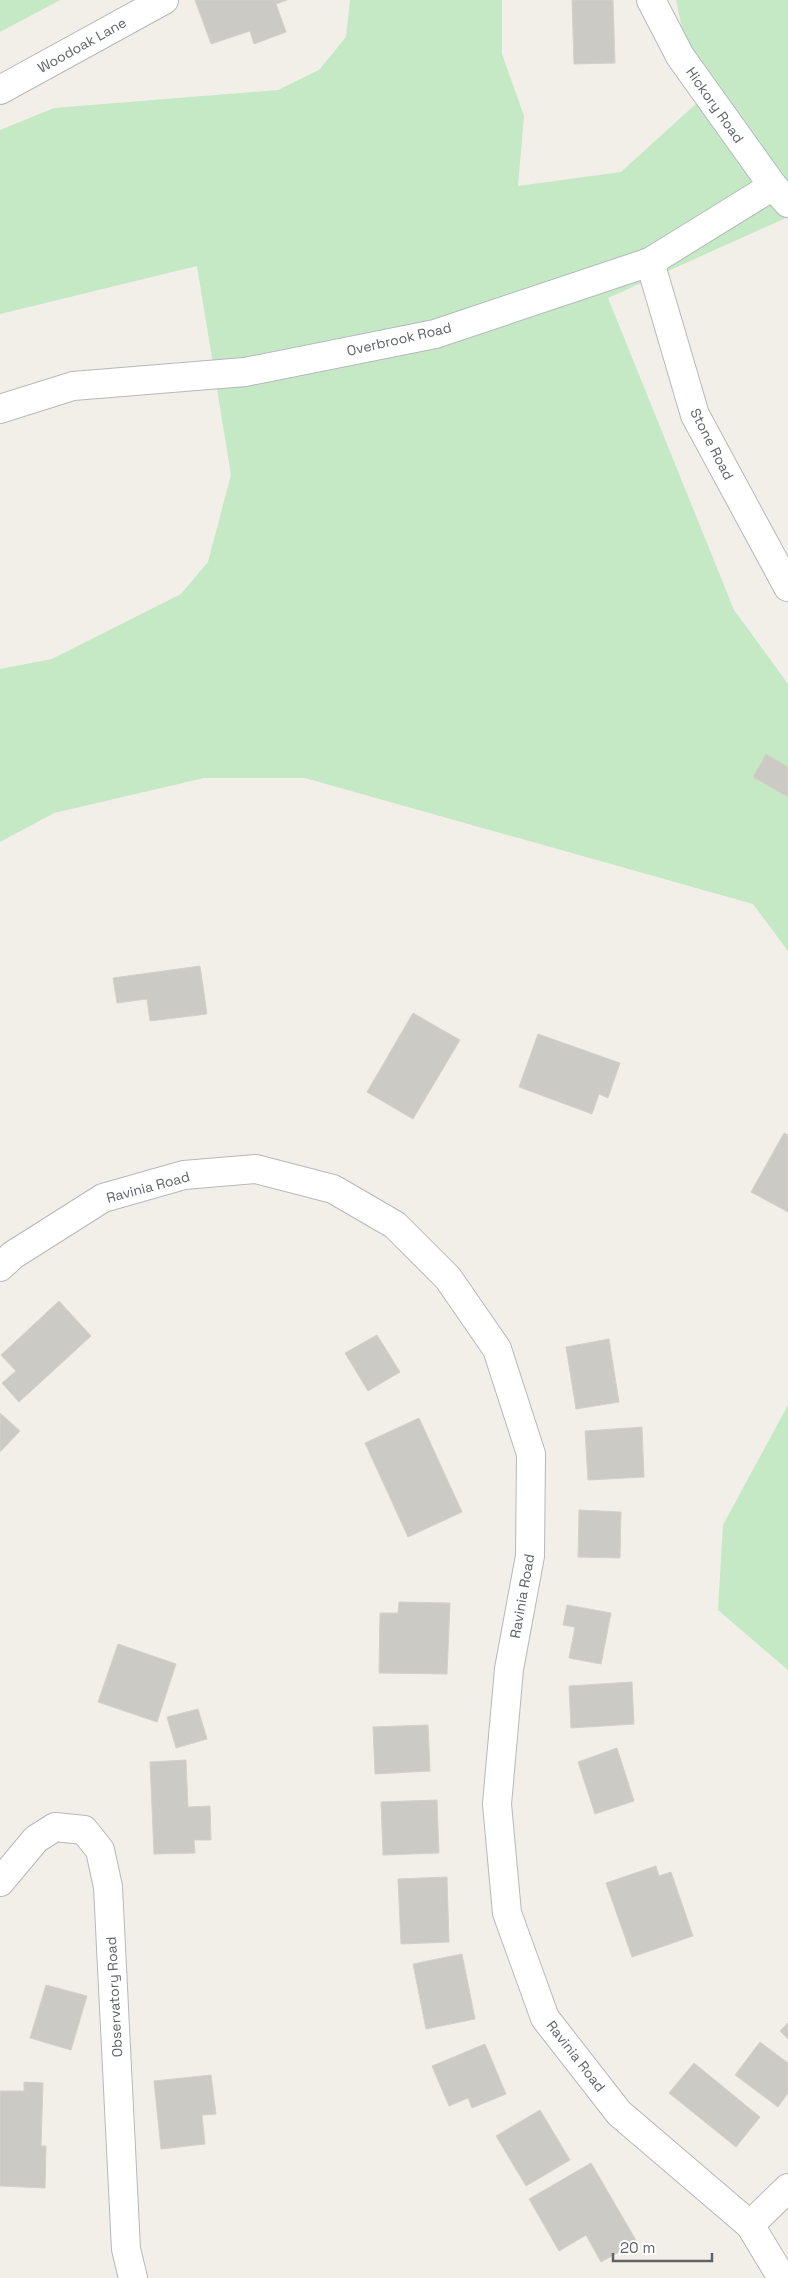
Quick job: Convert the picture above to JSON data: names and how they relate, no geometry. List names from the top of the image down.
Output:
{
  "streets": {
    "street": [
      "Woodoak Lane",
      "Hickory Road",
      "Overbrook Road",
      "Stone Road",
      "Ravinia Road",
      "Observatory Road"
    ]
  },
  "crossings": [
    ["Hickory Road", "Overbrook Road"],
    ["Overbrook Road", "Stone Road"]
  ],
  "scale_bar": "20 m"
}
